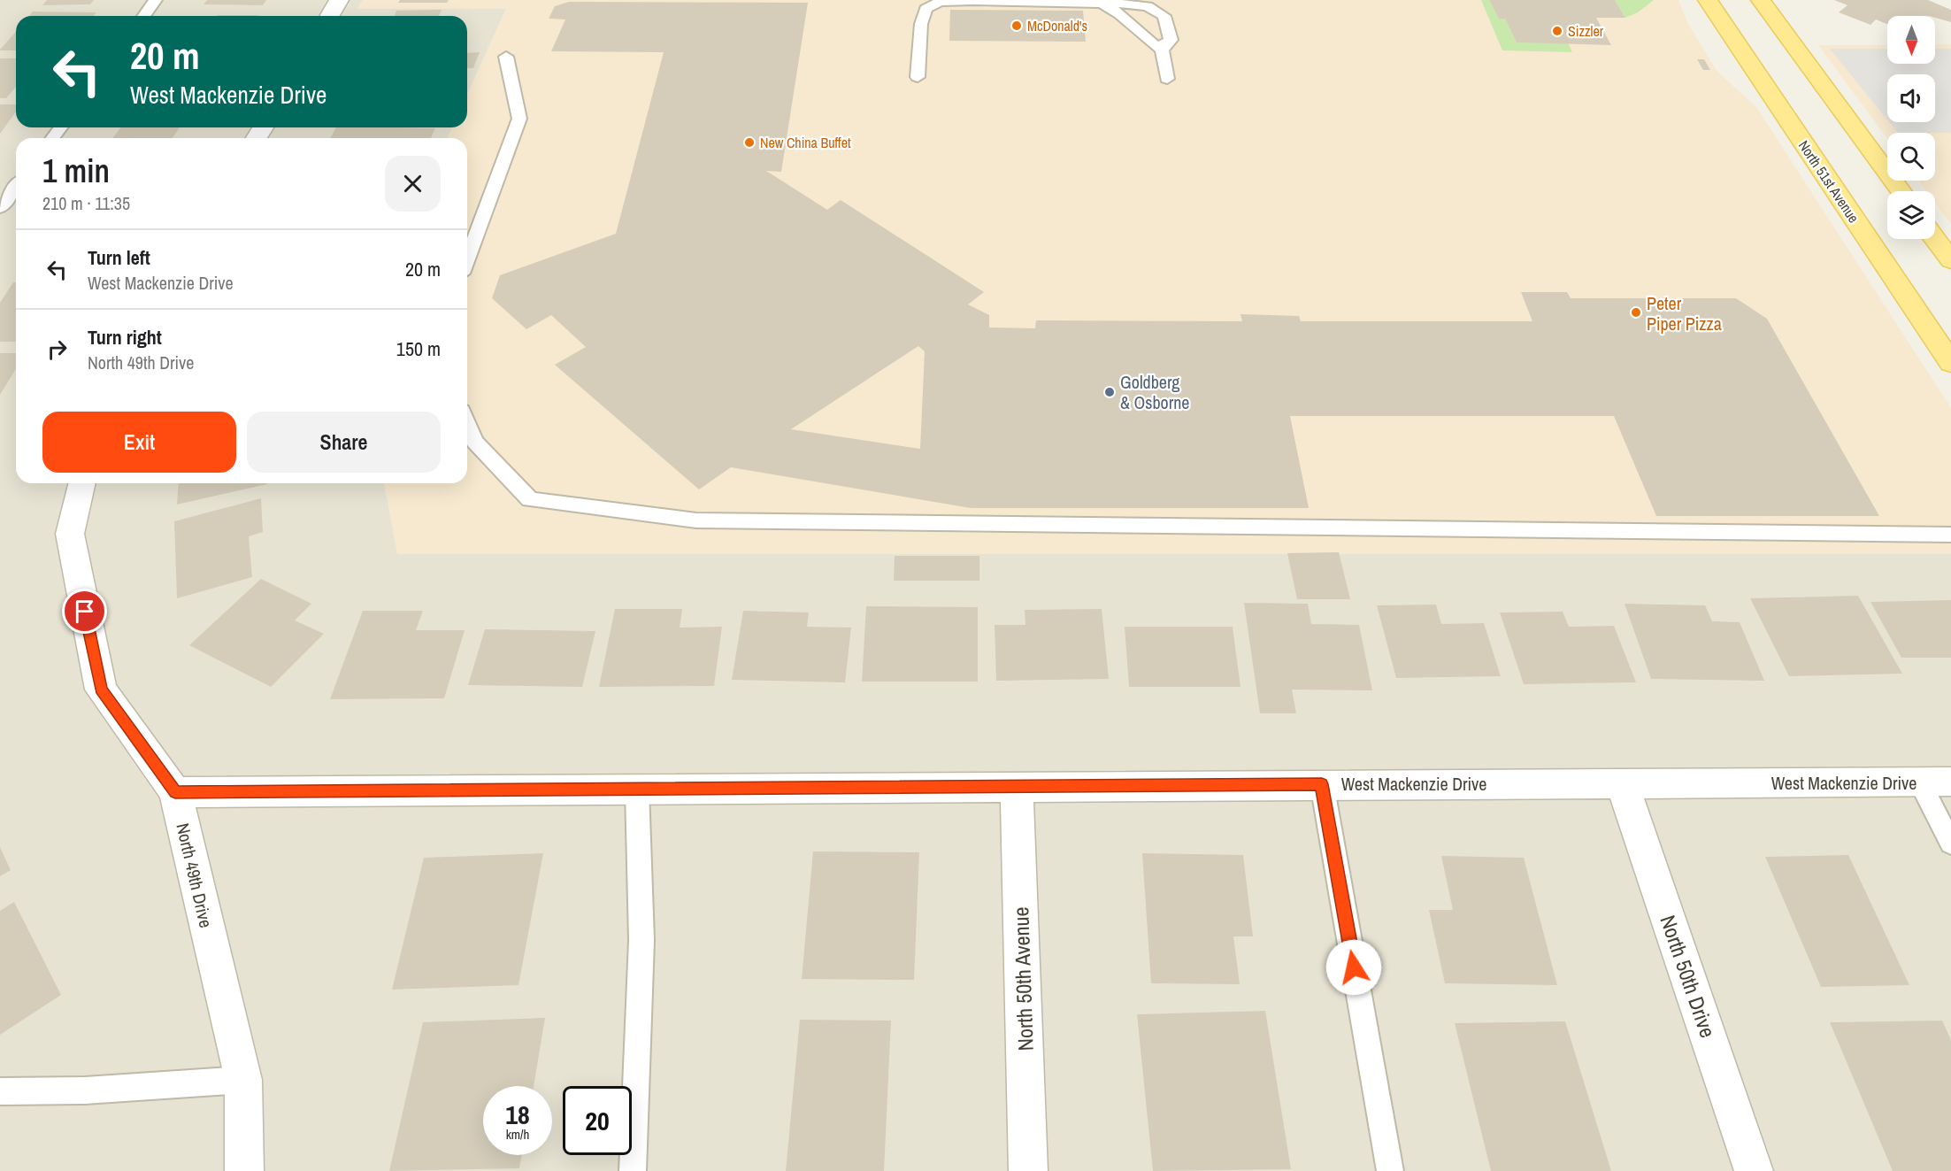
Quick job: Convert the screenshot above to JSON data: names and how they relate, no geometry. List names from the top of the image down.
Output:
{
  "streets": {
    "main road": ["North 51st Avenue"],
    "street": [
      "West Mackenzie Drive",
      "North 49th Drive",
      "North 50th Drive",
      "North 50th Avenue"
    ]
  },
  "crossings": [
    ["West Mackenzie Drive", "North 49th Drive"],
    ["West Mackenzie Drive", "North 50th Drive"],
    ["West Mackenzie Drive", "North 50th Avenue"]
  ],
  "places": [
    "McDonald's",
    "Sizzler",
    "New China Buffet",
    "Peter Piper Pizza",
    "Goldberg & Osborne"
  ],
  "north": "bottom",
  "page": {
    "turn": ["20 m", "West Mackenzie Drive"],
    "heading": ["1 min", "210 m · 11:35"],
    "list": [
      {
        "name": "Turn left",
        "note": "West Mackenzie Drive",
        "value": "20 m"
      },
      {
        "name": "Turn right",
        "note": "North 49th Drive",
        "value": "150 m"
      }
    ],
    "buttons": ["Exit", "Share"],
    "speed": "18 km/h",
    "limit": "20"
  }
}
